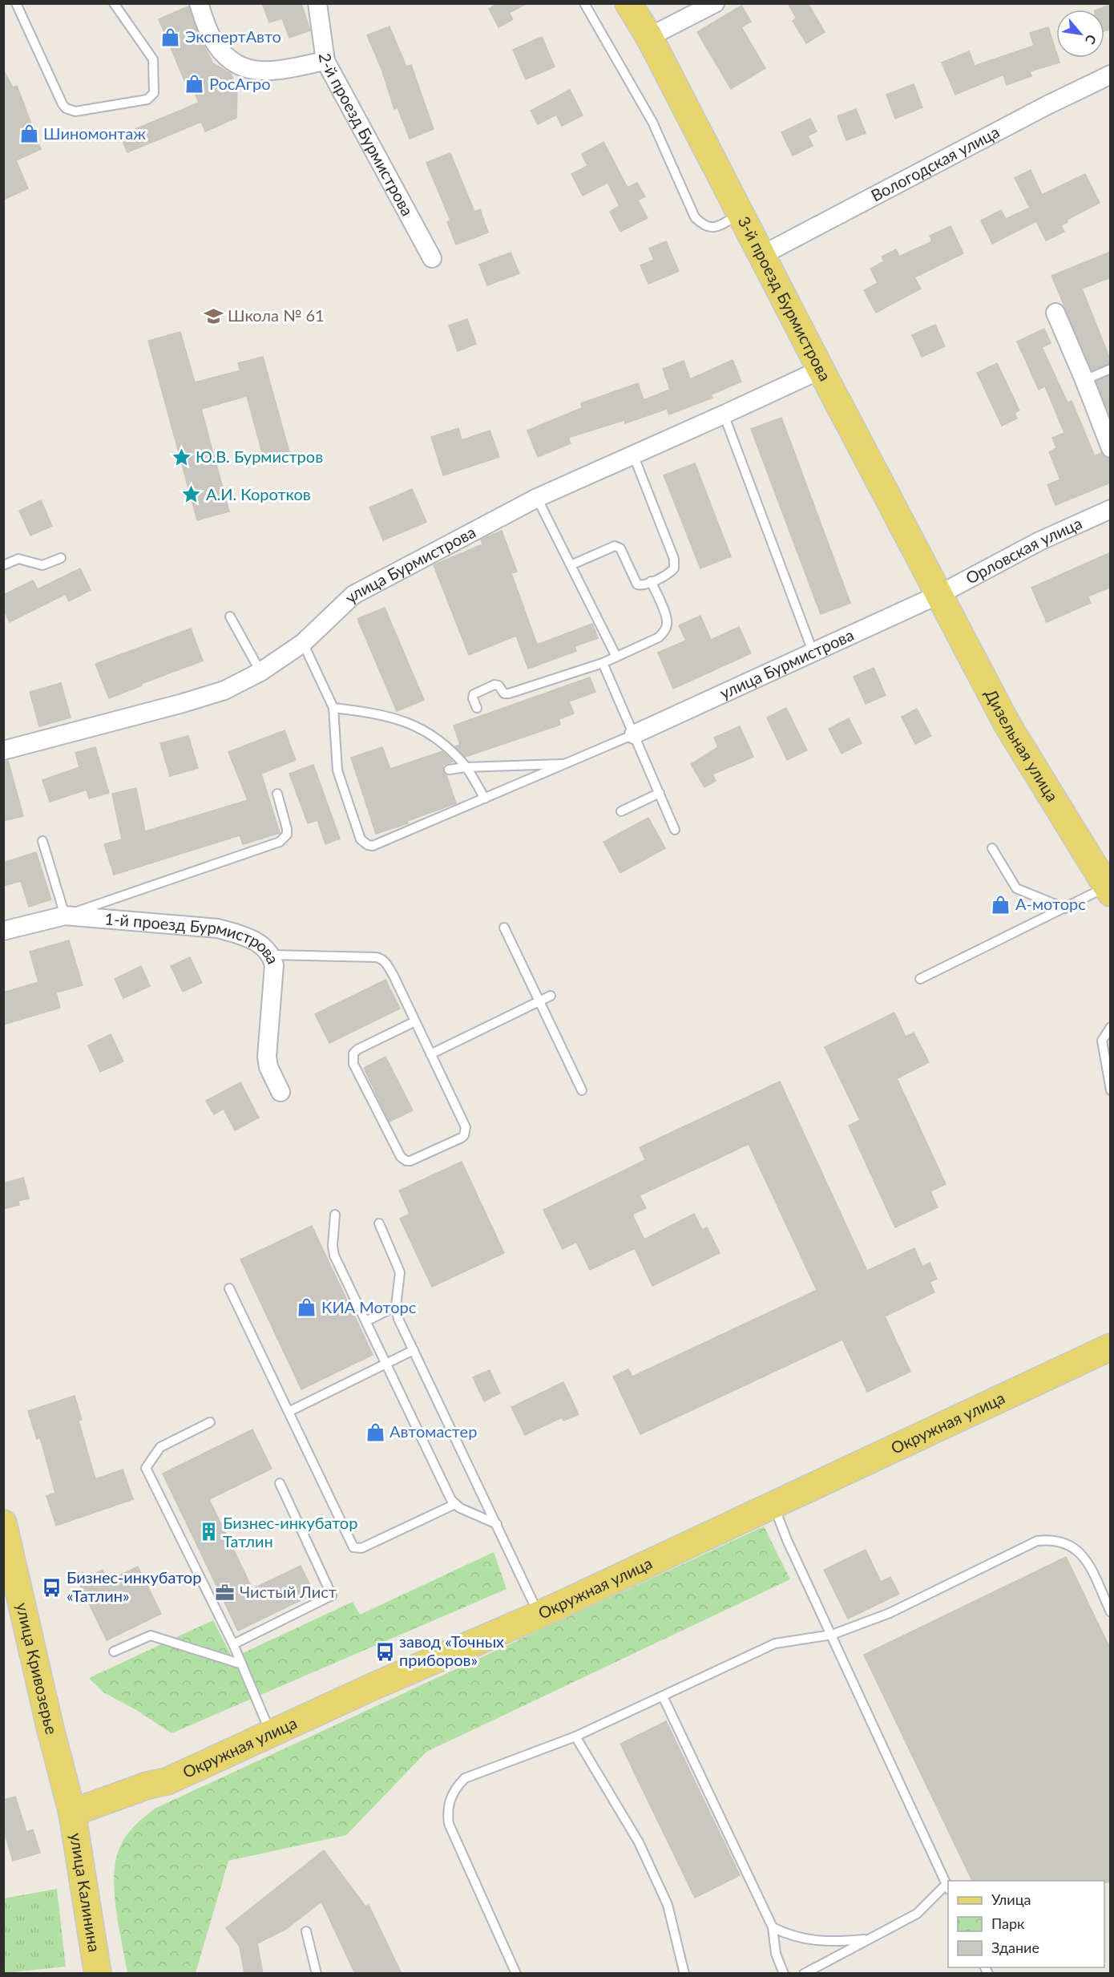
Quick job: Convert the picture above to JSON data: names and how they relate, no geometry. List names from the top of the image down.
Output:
{
  "streets": {
    "main road": [
      "3-й проезд Бурмистрова",
      "Дизельная улица",
      "Окружная улица",
      "улица Кривозерье",
      "улица Калинина"
    ],
    "street": [
      "2-й проезд Бурмистрова",
      "Вологодская улица",
      "Орловская улица",
      "улица Бурмистрова",
      "1-й проезд Бурмистрова"
    ]
  },
  "crossings": [
    ["Вологодская улица", "3-й проезд Бурмистрова"],
    ["3-й проезд Бурмистрова", "Орловская улица"],
    ["3-й проезд Бурмистрова", "улица Бурмистрова"],
    ["3-й проезд Бурмистрова", "Дизельная улица"],
    ["Орловская улица", "улица Бурмистрова"],
    ["Орловская улица", "Дизельная улица"],
    ["улица Бурмистрова", "Дизельная улица"],
    ["Окружная улица", "улица Кривозерье"],
    ["Окружная улица", "улица Калинина"],
    ["улица Кривозерье", "улица Калинина"]
  ],
  "places": {
    "shop": [
      "ЭкспертАвто",
      "РосАгро",
      "Шиномонтаж",
      "А-моторс",
      "КИА Моторс",
      "Автомастер"
    ],
    "school or university": ["Школа № 61"],
    "place": ["Ю.В. Бурмистров", "А.И. Коротков"],
    "building": ["Бизнес-инкубатор Татлин"],
    "bus stop": ["Бизнес-инкубатор «Татлин»", "завод «Точных приборов»"],
    "office": ["Чистый Лист"]
  },
  "legend": ["Улица", "Парк", "Здание"],
  "north": "bottom right"
}
